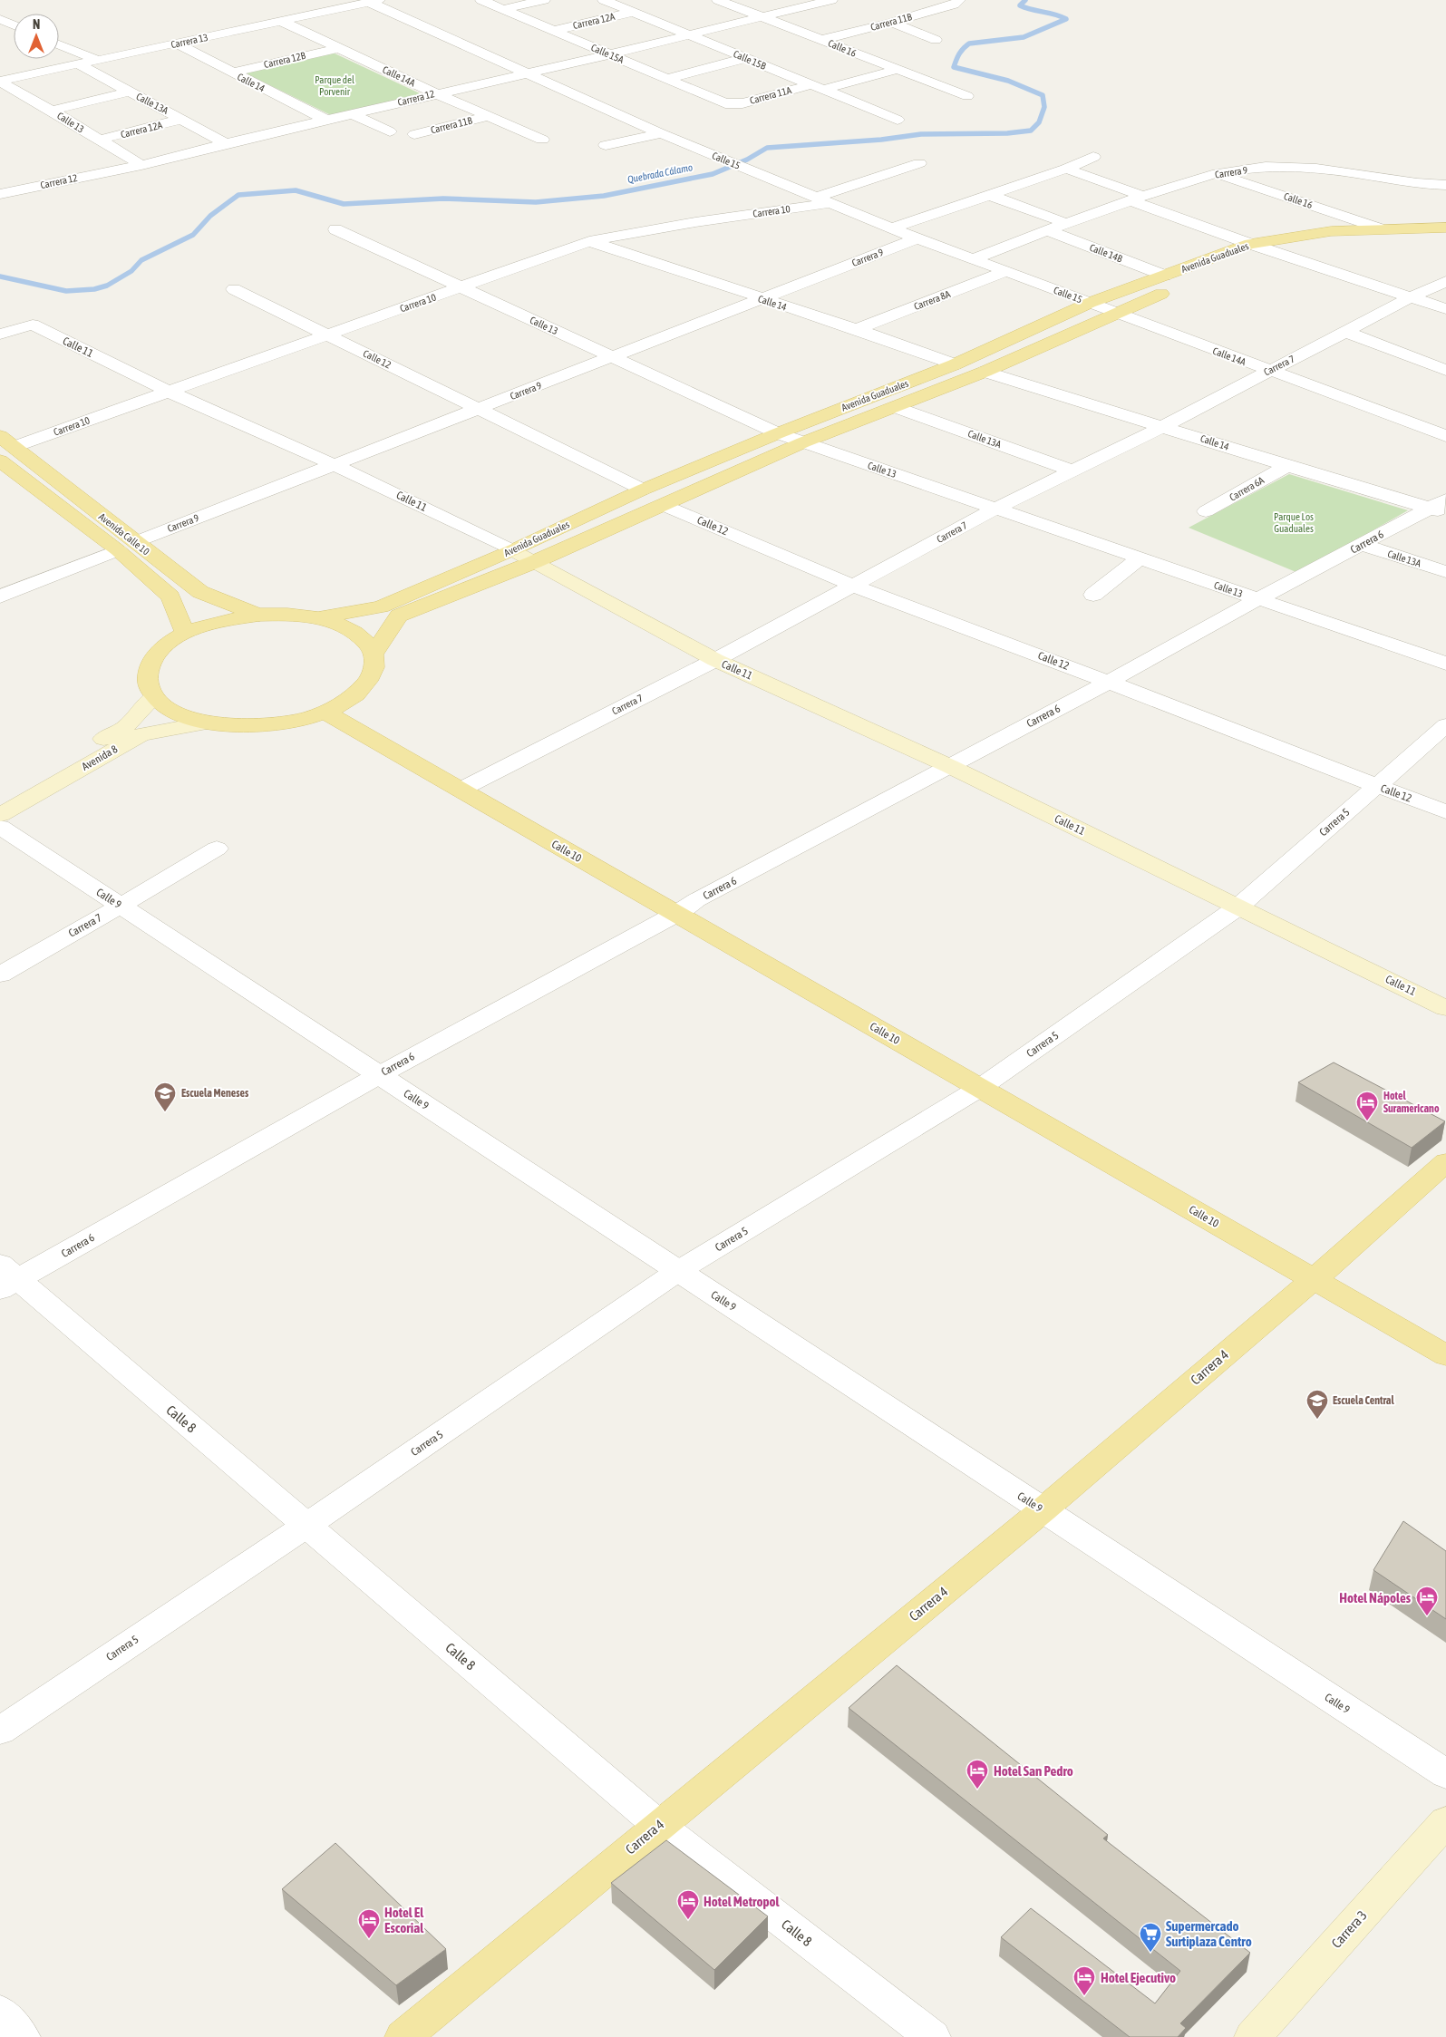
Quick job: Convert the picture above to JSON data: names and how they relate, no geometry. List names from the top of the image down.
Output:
{
  "streets": {
    "main road": [
      "Avenida Guaduales",
      "Calle 11",
      "Avenida Calle 10",
      "Avenida 8",
      "Calle 10",
      "Carrera 4",
      "Carrera 3"
    ],
    "street": [
      "Carrera 12A",
      "Carrera 11B",
      "Carrera 13",
      "Calle 16",
      "Calle 15A",
      "Carrera 12B",
      "Calle 15B",
      "Calle 14A",
      "Calle 14",
      "Carrera 11A",
      "Carrera 12",
      "Calle 13A",
      "Calle 13",
      "Calle 15",
      "Carrera 9",
      "Carrera 10",
      "Calle 14B",
      "Carrera 8A",
      "Calle 12",
      "Carrera 7",
      "Carrera 6A",
      "Carrera 6",
      "Carrera 5",
      "Calle 9",
      "Calle 8"
    ]
  },
  "crossings": [
    ["Carrera 12A", "Calle 15A"],
    ["Carrera 12A", "Calle 15B"],
    ["Carrera 12A", "Calle 13A"],
    ["Carrera 12A", "Calle 13"],
    ["Carrera 11B", "Calle 16"],
    ["Carrera 11B", "Calle 14A"],
    ["Carrera 13", "Calle 14A"],
    ["Carrera 13", "Calle 14"],
    ["Carrera 13", "Calle 13A"],
    ["Carrera 13", "Calle 13"],
    ["Carrera 13", "Calle 15"],
    ["Calle 16", "Carrera 12"],
    ["Calle 16", "Carrera 9"],
    ["Calle 16", "Avenida Guaduales"],
    ["Calle 15A", "Carrera 11A"],
    ["Calle 15A", "Carrera 12"],
    ["Carrera 12B", "Calle 14A"],
    ["Carrera 12B", "Calle 14"],
    ["Calle 15B", "Carrera 11A"],
    ["Calle 15B", "Carrera 12"],
    ["Calle 14A", "Carrera 12"],
    ["Calle 14A", "Calle 15"],
    ["Calle 14A", "Avenida Guaduales"],
    ["Calle 14A", "Carrera 7"],
    ["Calle 14", "Carrera 12"],
    ["Calle 14", "Carrera 9"],
    ["Calle 14", "Carrera 10"],
    ["Calle 14", "Avenida Guaduales"],
    ["Calle 14", "Carrera 8A"],
    ["Calle 14", "Carrera 7"],
    ["Calle 14", "Carrera 6A"],
    ["Calle 14", "Carrera 6"],
    ["Carrera 12", "Calle 13A"],
    ["Carrera 12", "Calle 13"],
    ["Carrera 12", "Calle 15"],
    ["Calle 13A", "Avenida Guaduales"],
    ["Calle 13A", "Carrera 7"],
    ["Calle 13A", "Carrera 6"],
    ["Calle 13", "Carrera 9"],
    ["Calle 13", "Carrera 10"],
    ["Calle 13", "Avenida Guaduales"],
    ["Calle 13", "Carrera 7"],
    ["Calle 13", "Carrera 6"],
    ["Calle 15", "Carrera 9"],
    ["Calle 15", "Carrera 10"],
    ["Calle 15", "Avenida Guaduales"],
    ["Calle 15", "Carrera 8A"],
    ["Carrera 9", "Calle 14B"],
    ["Carrera 9", "Calle 11"],
    ["Carrera 9", "Calle 12"],
    ["Carrera 9", "Avenida Calle 10"],
    ["Carrera 10", "Calle 11"],
    ["Carrera 10", "Calle 12"],
    ["Carrera 10", "Avenida Calle 10"],
    ["Calle 14B", "Avenida Guaduales"],
    ["Avenida Guaduales", "Calle 11"],
    ["Avenida Guaduales", "Calle 12"],
    ["Calle 11", "Carrera 7"],
    ["Calle 11", "Carrera 6"],
    ["Calle 11", "Carrera 5"],
    ["Calle 12", "Carrera 7"],
    ["Calle 12", "Carrera 6"],
    ["Calle 12", "Carrera 5"],
    ["Carrera 7", "Calle 10"],
    ["Carrera 7", "Calle 9"],
    ["Carrera 6", "Calle 10"],
    ["Carrera 6", "Calle 9"],
    ["Carrera 6", "Calle 8"],
    ["Carrera 5", "Calle 10"],
    ["Carrera 5", "Calle 9"],
    ["Carrera 5", "Calle 8"],
    ["Calle 10", "Carrera 4"],
    ["Calle 9", "Carrera 4"],
    ["Carrera 4", "Calle 8"]
  ],
  "water": ["Quebrada Cálamo"],
  "parks": ["Parque del Porvenir", "Parque Los Guaduales"],
  "places": {
    "school or university": ["Escuela Meneses", "Escuela Central"],
    "hotel": [
      "Hotel Suramericano",
      "Hotel Nápoles",
      "Hotel San Pedro",
      "Hotel Metropol",
      "Hotel El Escorial",
      "Hotel Ejecutivo"
    ],
    "supermarket": ["Supermercado Surtiplaza Centro"]
  },
  "north": "top"
}
